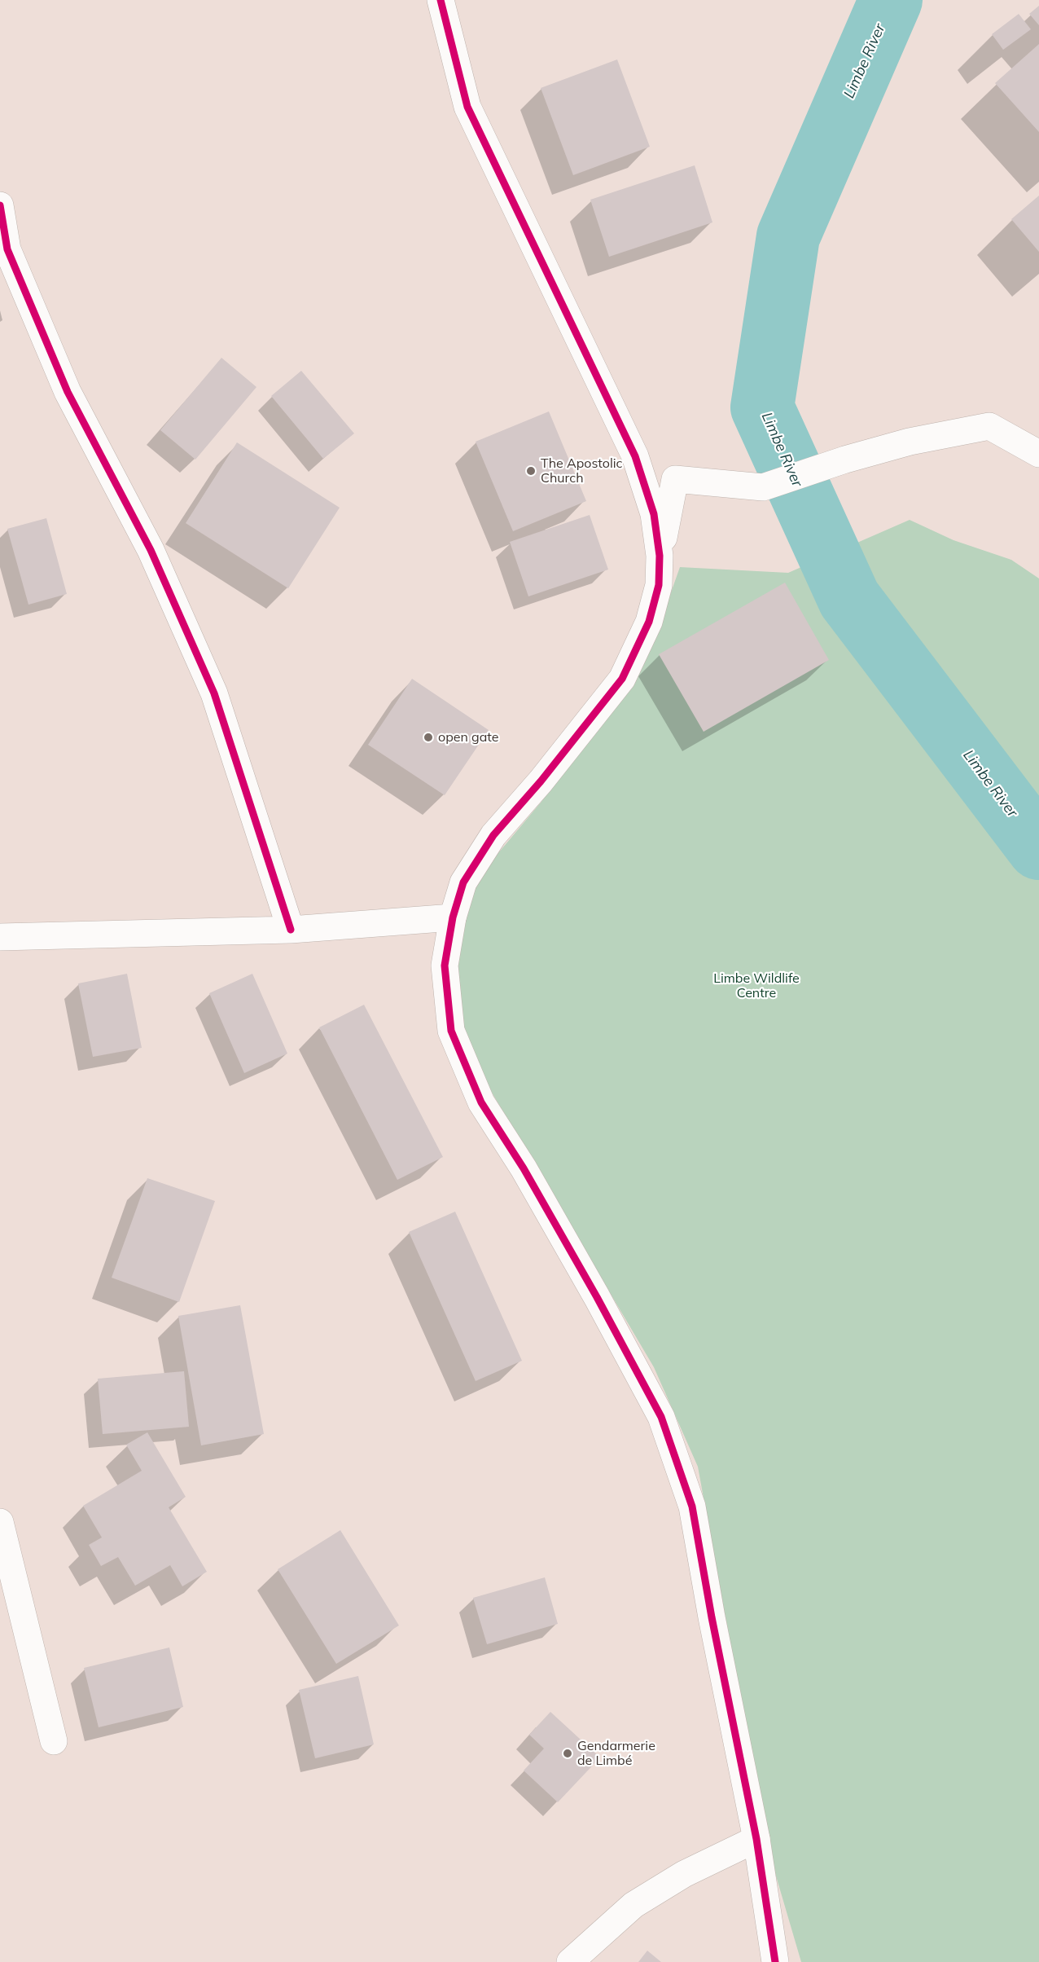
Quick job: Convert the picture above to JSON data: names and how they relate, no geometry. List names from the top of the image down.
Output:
{
  "water": ["Limbe River"],
  "parks": ["Limbe Wildlife Centre"],
  "places": ["The Apostolic Church", "open gate", "Gendarmerie de Limbé"]
}
